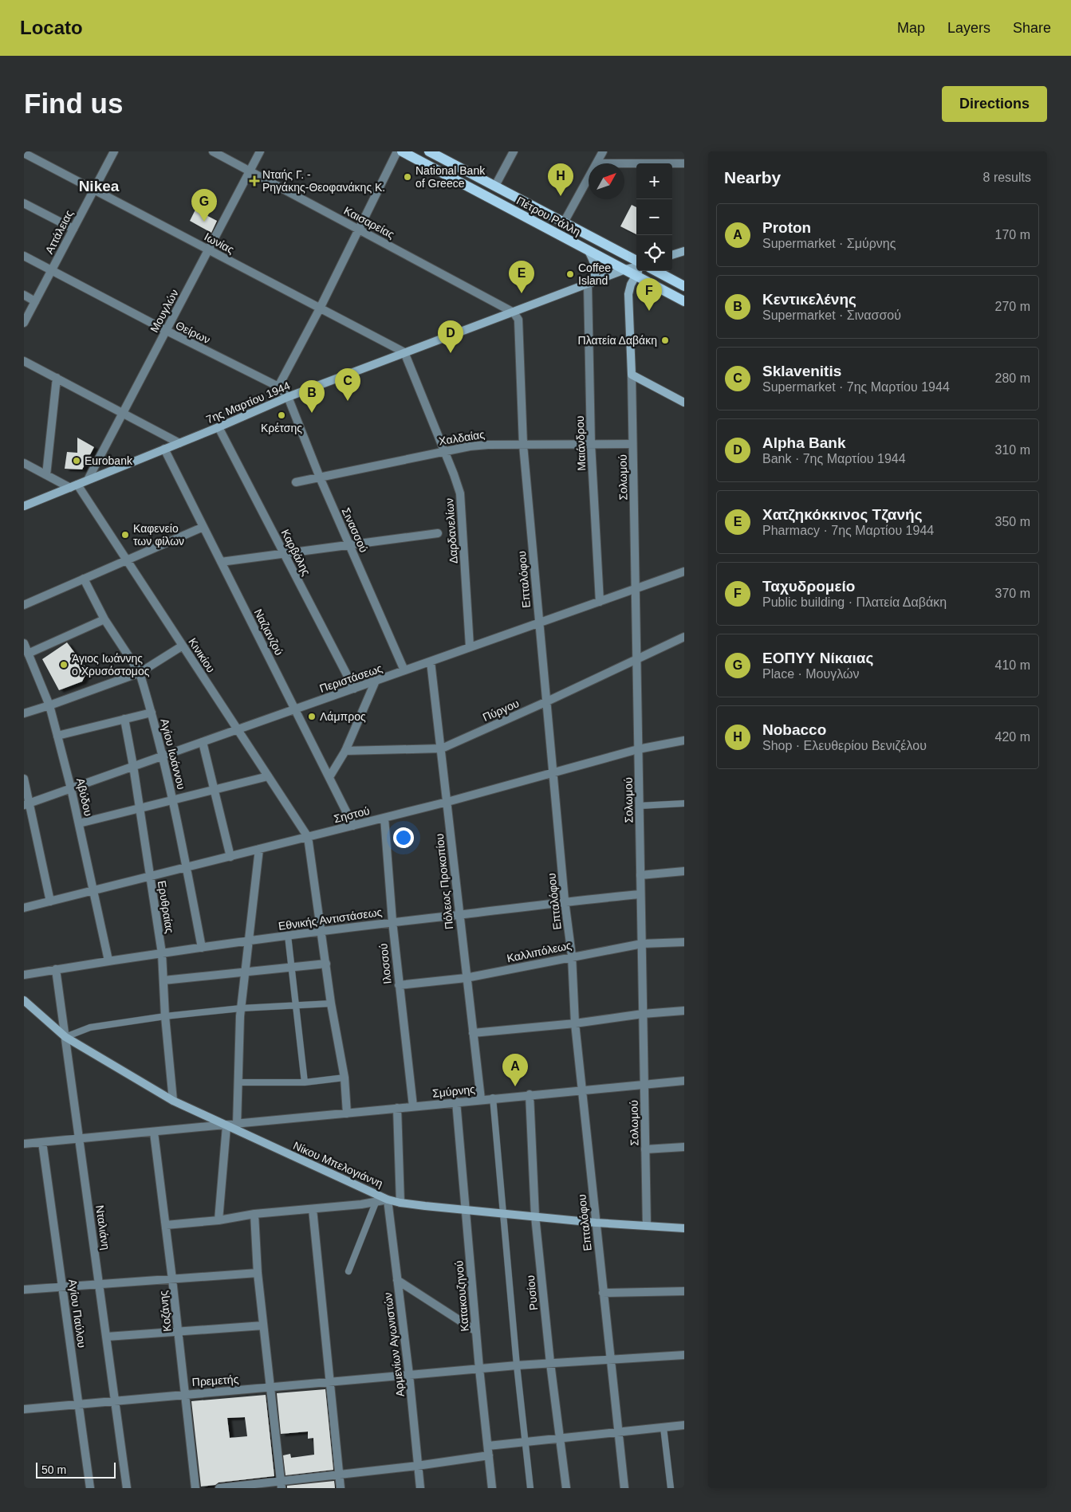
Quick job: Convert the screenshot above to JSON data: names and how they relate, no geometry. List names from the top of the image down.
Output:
{
  "streets": {
    "main road": ["Πέτρου Ράλλη", "7ης Μαρτίου 1944", "Νίκου Μπελογιάννη"],
    "street": [
      "Καισαρείας",
      "Αττάλειας",
      "Ιωνίας",
      "Μουγλών",
      "Θείρων",
      "Χαλδαίας",
      "Μαιάνδρου",
      "Σολωμού",
      "Σινασσού",
      "Δαρδανελίων",
      "Καρβάλης",
      "Επταλόφου",
      "Ναζιανζού",
      "Κινικίου",
      "Περιστάσεως",
      "Πύργου",
      "Αγίου Ιωάννου",
      "Αβύδου",
      "Σηστού",
      "Πόλεως Προκοπίου",
      "Ερυθραίας",
      "Εθνικής Αντιστάσεως",
      "Καλλιπόλεως",
      "Ιλοσσού",
      "Σμύρνης",
      "Νταλιάνη",
      "Ρυσίου",
      "Κατακουζηνού",
      "Κοζάνης",
      "Αγίου Παύλου",
      "Αρμενίων Αγωνιστών",
      "Πρεμετής"
    ]
  },
  "crossings": [
    ["Πέτρου Ράλλη", "7ης Μαρτίου 1944"],
    ["Καισαρείας", "Μουγλών"],
    ["Καισαρείας", "7ης Μαρτίου 1944"],
    ["Καισαρείας", "Επταλόφου"],
    ["Αττάλειας", "Ιωνίας"],
    ["Αττάλειας", "Θείρων"],
    ["Ιωνίας", "Μουγλών"],
    ["Ιωνίας", "7ης Μαρτίου 1944"],
    ["Ιωνίας", "Δαρδανελίων"],
    ["Μουγλών", "Θείρων"],
    ["Μουγλών", "7ης Μαρτίου 1944"],
    ["Θείρων", "7ης Μαρτίου 1944"],
    ["Θείρων", "Σινασσού"],
    ["7ης Μαρτίου 1944", "Μαιάνδρου"],
    ["7ης Μαρτίου 1944", "Σινασσού"],
    ["7ης Μαρτίου 1944", "Δαρδανελίων"],
    ["7ης Μαρτίου 1944", "Καρβάλης"],
    ["7ης Μαρτίου 1944", "Επταλόφου"],
    ["7ης Μαρτίου 1944", "Ναζιανζού"],
    ["7ης Μαρτίου 1944", "Κινικίου"],
    ["Χαλδαίας", "Μαιάνδρου"],
    ["Χαλδαίας", "Σολωμού"],
    ["Χαλδαίας", "Σινασσού"],
    ["Χαλδαίας", "Δαρδανελίων"],
    ["Χαλδαίας", "Επταλόφου"],
    ["Μαιάνδρου", "Περιστάσεως"],
    ["Σολωμού", "Περιστάσεως"],
    ["Σολωμού", "Πύργου"],
    ["Σολωμού", "Σηστού"],
    ["Σολωμού", "Εθνικής Αντιστάσεως"],
    ["Σολωμού", "Καλλιπόλεως"],
    ["Σολωμού", "Σμύρνης"],
    ["Σολωμού", "Νίκου Μπελογιάννη"],
    ["Σινασσού", "Περιστάσεως"],
    ["Δαρδανελίων", "Περιστάσεως"],
    ["Καρβάλης", "Περιστάσεως"],
    ["Επταλόφου", "Περιστάσεως"],
    ["Επταλόφου", "Πύργου"],
    ["Επταλόφου", "Σηστού"],
    ["Επταλόφου", "Εθνικής Αντιστάσεως"],
    ["Επταλόφου", "Καλλιπόλεως"],
    ["Επταλόφου", "Σμύρνης"],
    ["Επταλόφου", "Νίκου Μπελογιάννη"],
    ["Επταλόφου", "Πρεμετής"],
    ["Ναζιανζού", "Περιστάσεως"],
    ["Ναζιανζού", "Σηστού"],
    ["Κινικίου", "Περιστάσεως"],
    ["Κινικίου", "Σηστού"],
    ["Περιστάσεως", "Αγίου Ιωάννου"],
    ["Περιστάσεως", "Αβύδου"],
    ["Περιστάσεως", "Πόλεως Προκοπίου"],
    ["Περιστάσεως", "Ερυθραίας"],
    ["Πύργου", "Πόλεως Προκοπίου"],
    ["Αγίου Ιωάννου", "Σηστού"],
    ["Αγίου Ιωάννου", "Εθνικής Αντιστάσεως"],
    ["Αβύδου", "Σηστού"],
    ["Αβύδου", "Εθνικής Αντιστάσεως"],
    ["Σηστού", "Πόλεως Προκοπίου"],
    ["Σηστού", "Ερυθραίας"],
    ["Σηστού", "Ιλοσσού"],
    ["Πόλεως Προκοπίου", "Εθνικής Αντιστάσεως"],
    ["Πόλεως Προκοπίου", "Καλλιπόλεως"],
    ["Πόλεως Προκοπίου", "Σμύρνης"],
    ["Ερυθραίας", "Εθνικής Αντιστάσεως"],
    ["Ερυθραίας", "Νίκου Μπελογιάννη"],
    ["Εθνικής Αντιστάσεως", "Ιλοσσού"],
    ["Εθνικής Αντιστάσεως", "Νταλιάνη"],
    ["Καλλιπόλεως", "Ιλοσσού"],
    ["Ιλοσσού", "Σμύρνης"],
    ["Σμύρνης", "Νίκου Μπελογιάννη"],
    ["Σμύρνης", "Νταλιάνη"],
    ["Σμύρνης", "Ρυσίου"],
    ["Σμύρνης", "Κατακουζηνού"],
    ["Σμύρνης", "Κοζάνης"],
    ["Σμύρνης", "Αγίου Παύλου"],
    ["Νίκου Μπελογιάννη", "Νταλιάνη"],
    ["Νίκου Μπελογιάννη", "Ρυσίου"],
    ["Νίκου Μπελογιάννη", "Κατακουζηνού"],
    ["Νίκου Μπελογιάννη", "Αρμενίων Αγωνιστών"],
    ["Νταλιάνη", "Πρεμετής"],
    ["Ρυσίου", "Πρεμετής"],
    ["Κατακουζηνού", "Πρεμετής"],
    ["Κοζάνης", "Πρεμετής"],
    ["Αγίου Παύλου", "Πρεμετής"],
    ["Αρμενίων Αγωνιστών", "Πρεμετής"]
  ],
  "districts": ["Nikea"],
  "places": {
    "other": [
      "National Bank of Greece",
      "Coffee Island",
      "Πλατεία Δαβάκη",
      "Κρέτσης",
      "Eurobank",
      "Καφενείο των φίλων",
      "Άγιος Ιωάννης ο Χρυσόστομος",
      "Λάμπρος"
    ],
    "health": ["Νταής Γ. - Ρηγάκης-Θεοφανάκης Κ."]
  },
  "scale_bar": "50 m",
  "north": "top right",
  "page": {
    "header": "Locato",
    "nav": ["Map", "Layers", "Share"],
    "buttons": "Directions",
    "title": "Find us",
    "heading": ["Nearby", "8 results"],
    "map_buttons": ["+", "−"],
    "pins": [
      "H",
      "G",
      "E",
      "F",
      "D",
      "C",
      "B",
      "A"
    ],
    "list": [
      {
        "mark": "A",
        "name": "Proton",
        "note": "Supermarket · Σμύρνης",
        "value": "170 m"
      },
      {
        "mark": "B",
        "name": "Κεντικελένης",
        "note": "Supermarket · Σινασσού",
        "value": "270 m"
      },
      {
        "mark": "C",
        "name": "Sklavenitis",
        "note": "Supermarket · 7ης Μαρτίου 1944",
        "value": "280 m"
      },
      {
        "mark": "D",
        "name": "Alpha Bank",
        "note": "Bank · 7ης Μαρτίου 1944",
        "value": "310 m"
      },
      {
        "mark": "E",
        "name": "Χατζηκόκκινος Τζανής",
        "note": "Pharmacy · 7ης Μαρτίου 1944",
        "value": "350 m"
      },
      {
        "mark": "F",
        "name": "Ταχυδρομείο",
        "note": "Public building · Πλατεία Δαβάκη",
        "value": "370 m"
      },
      {
        "mark": "G",
        "name": "ΕΟΠΥΥ Νίκαιας",
        "note": "Place · Μουγλών",
        "value": "410 m"
      },
      {
        "mark": "H",
        "name": "Nobacco",
        "note": "Shop · Ελευθερίου Βενιζέλου",
        "value": "420 m"
      }
    ],
    "scale": "50 m"
  }
}
